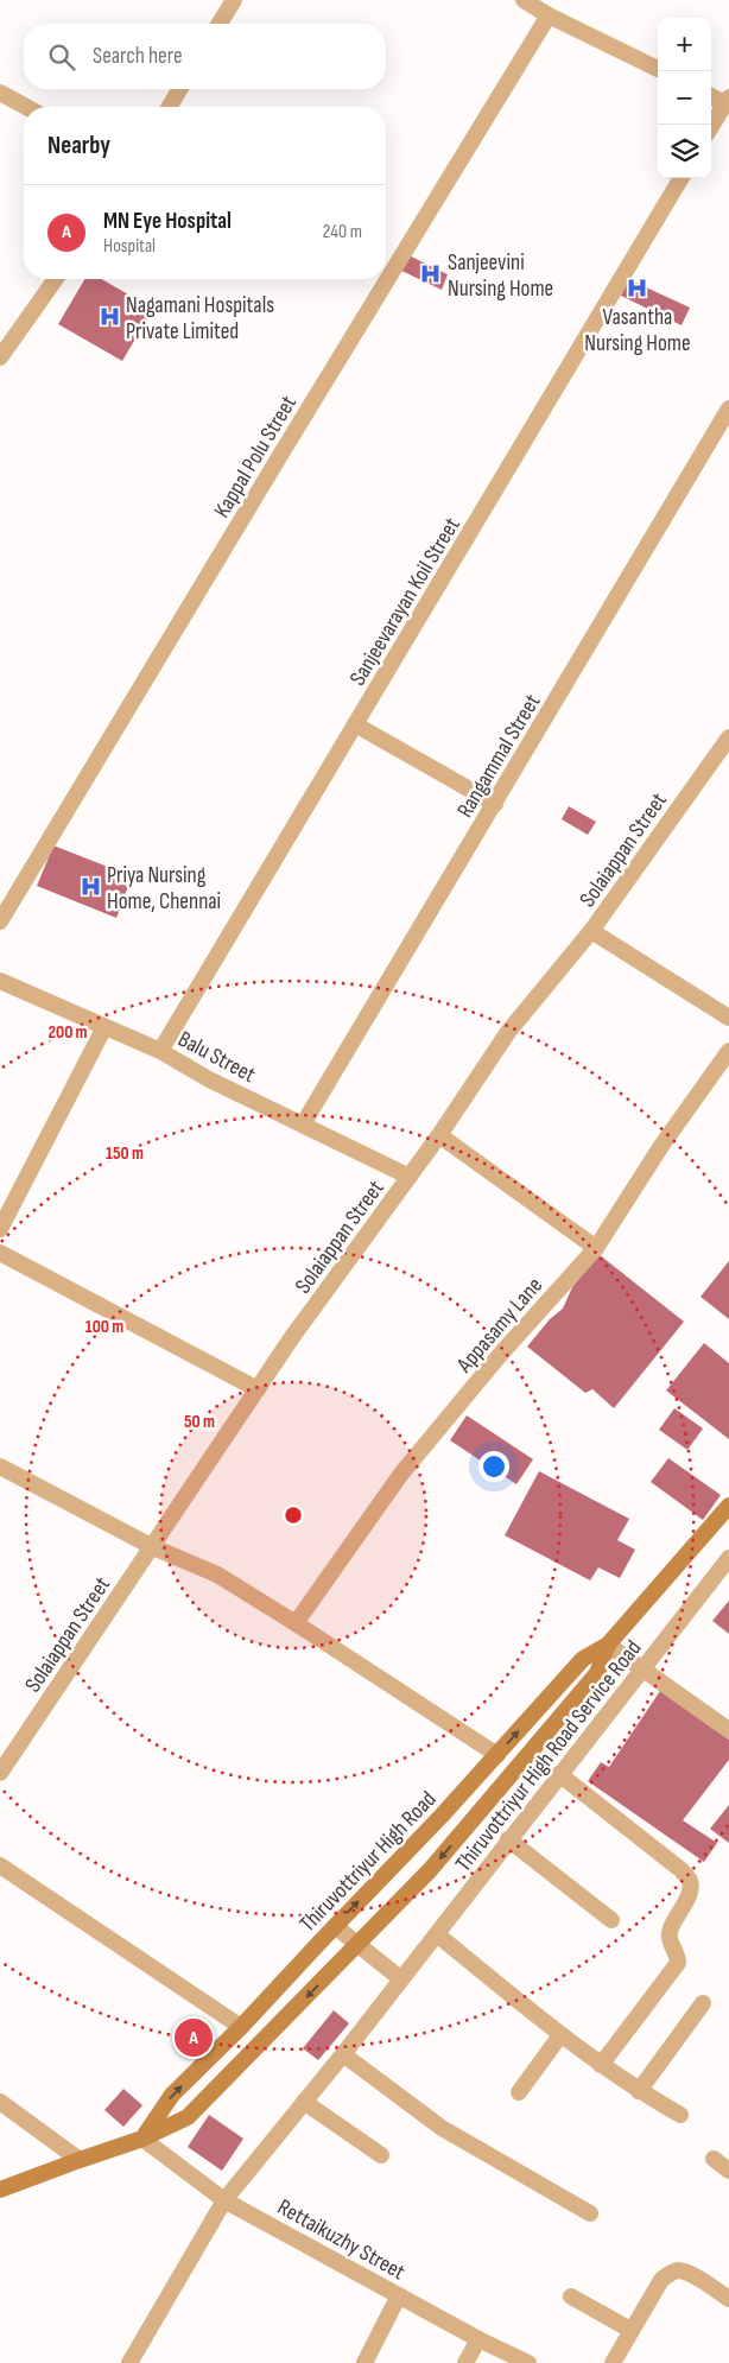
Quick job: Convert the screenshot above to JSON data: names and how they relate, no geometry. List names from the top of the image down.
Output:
{
  "streets": {
    "main road": ["Thiruvottriyur High Road"],
    "street": [
      "Kappal Polu Street",
      "Sanjeevarayan Koil Street",
      "Rangammal Street",
      "Solaiappan Street",
      "Balu Street",
      "Appasamy Lane",
      "Thiruvottriyur High Road Service Road",
      "Rettaikuzhy Street"
    ]
  },
  "crossings": [
    ["Sanjeevarayan Koil Street", "Balu Street"],
    ["Rangammal Street", "Balu Street"],
    ["Solaiappan Street", "Balu Street"],
    ["Thiruvottriyur High Road Service Road", "Rettaikuzhy Street"],
    ["Thiruvottriyur High Road", "Rettaikuzhy Street"]
  ],
  "places": {
    "hospital": [
      "Sanjeevini Nursing Home",
      "Vasantha Nursing Home",
      "Nagamani Hospitals Private Limited",
      "Priya Nursing Home, Chennai"
    ]
  },
  "page": {
    "map_buttons": ["+", "−"],
    "search": "Search here",
    "heading": "Nearby",
    "list": [
      {
        "mark": "A",
        "name": "MN Eye Hospital",
        "note": "Hospital",
        "value": "240 m"
      }
    ],
    "pins": "A"
  },
  "rings": [
    "200 m",
    "150 m",
    "100 m",
    "50 m"
  ]
}
